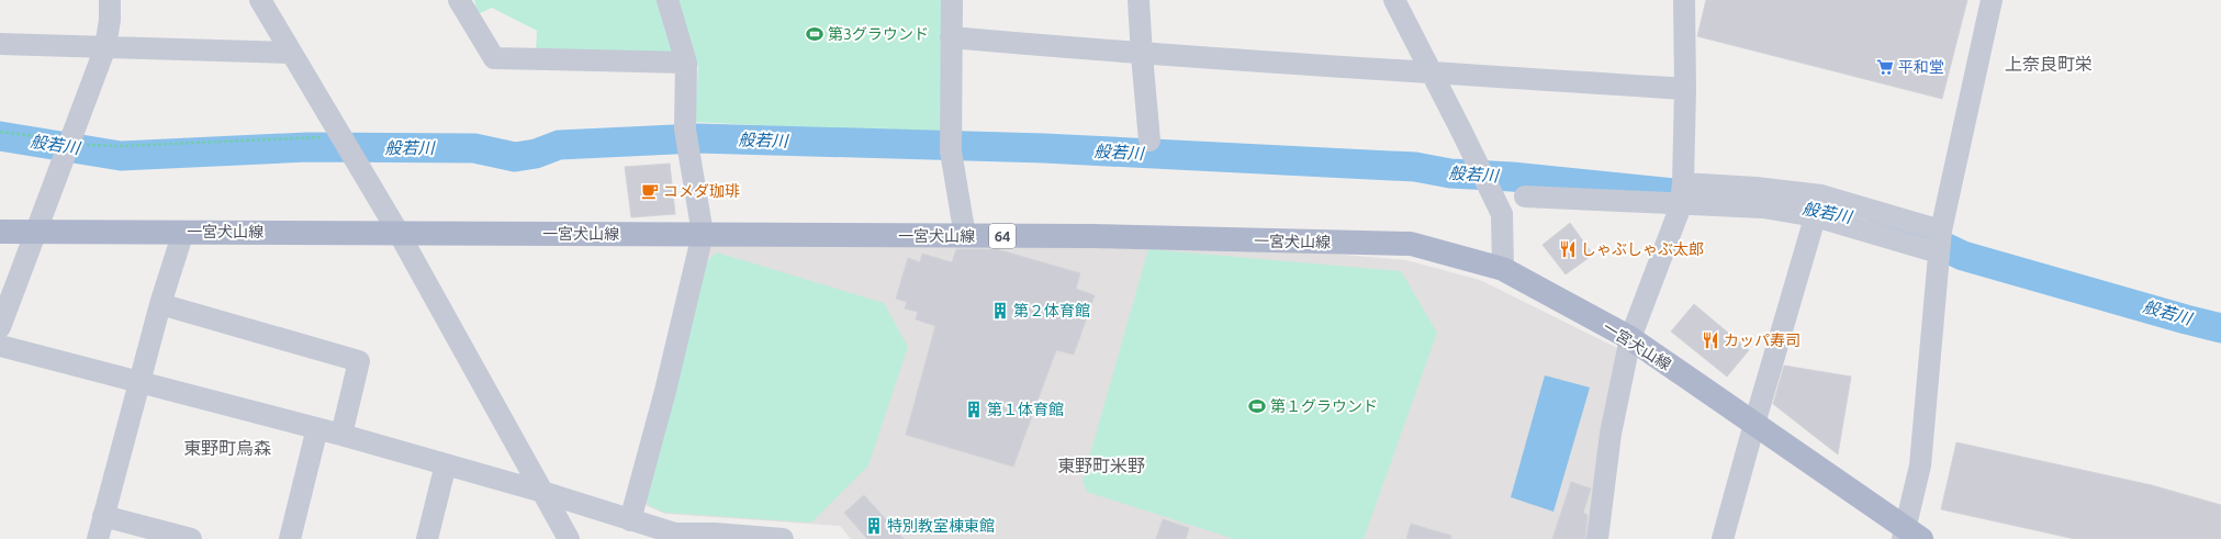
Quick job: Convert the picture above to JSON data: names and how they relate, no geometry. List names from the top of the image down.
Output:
{
  "streets": {
    "main road": ["一宮犬山線", "64"]
  },
  "districts": ["上奈良町栄", "東野町烏森", "東野町米野"],
  "water": ["般若川"],
  "places": {
    "sports": ["第3グラウンド", "第１グラウンド"],
    "supermarket": ["平和堂"],
    "cafe": ["コメダ珈琲"],
    "restaurant": ["しゃぶしゃぶ太郎", "カッパ寿司"],
    "building": ["第２体育館", "第１体育館", "特別教室棟東館"]
  }
}
